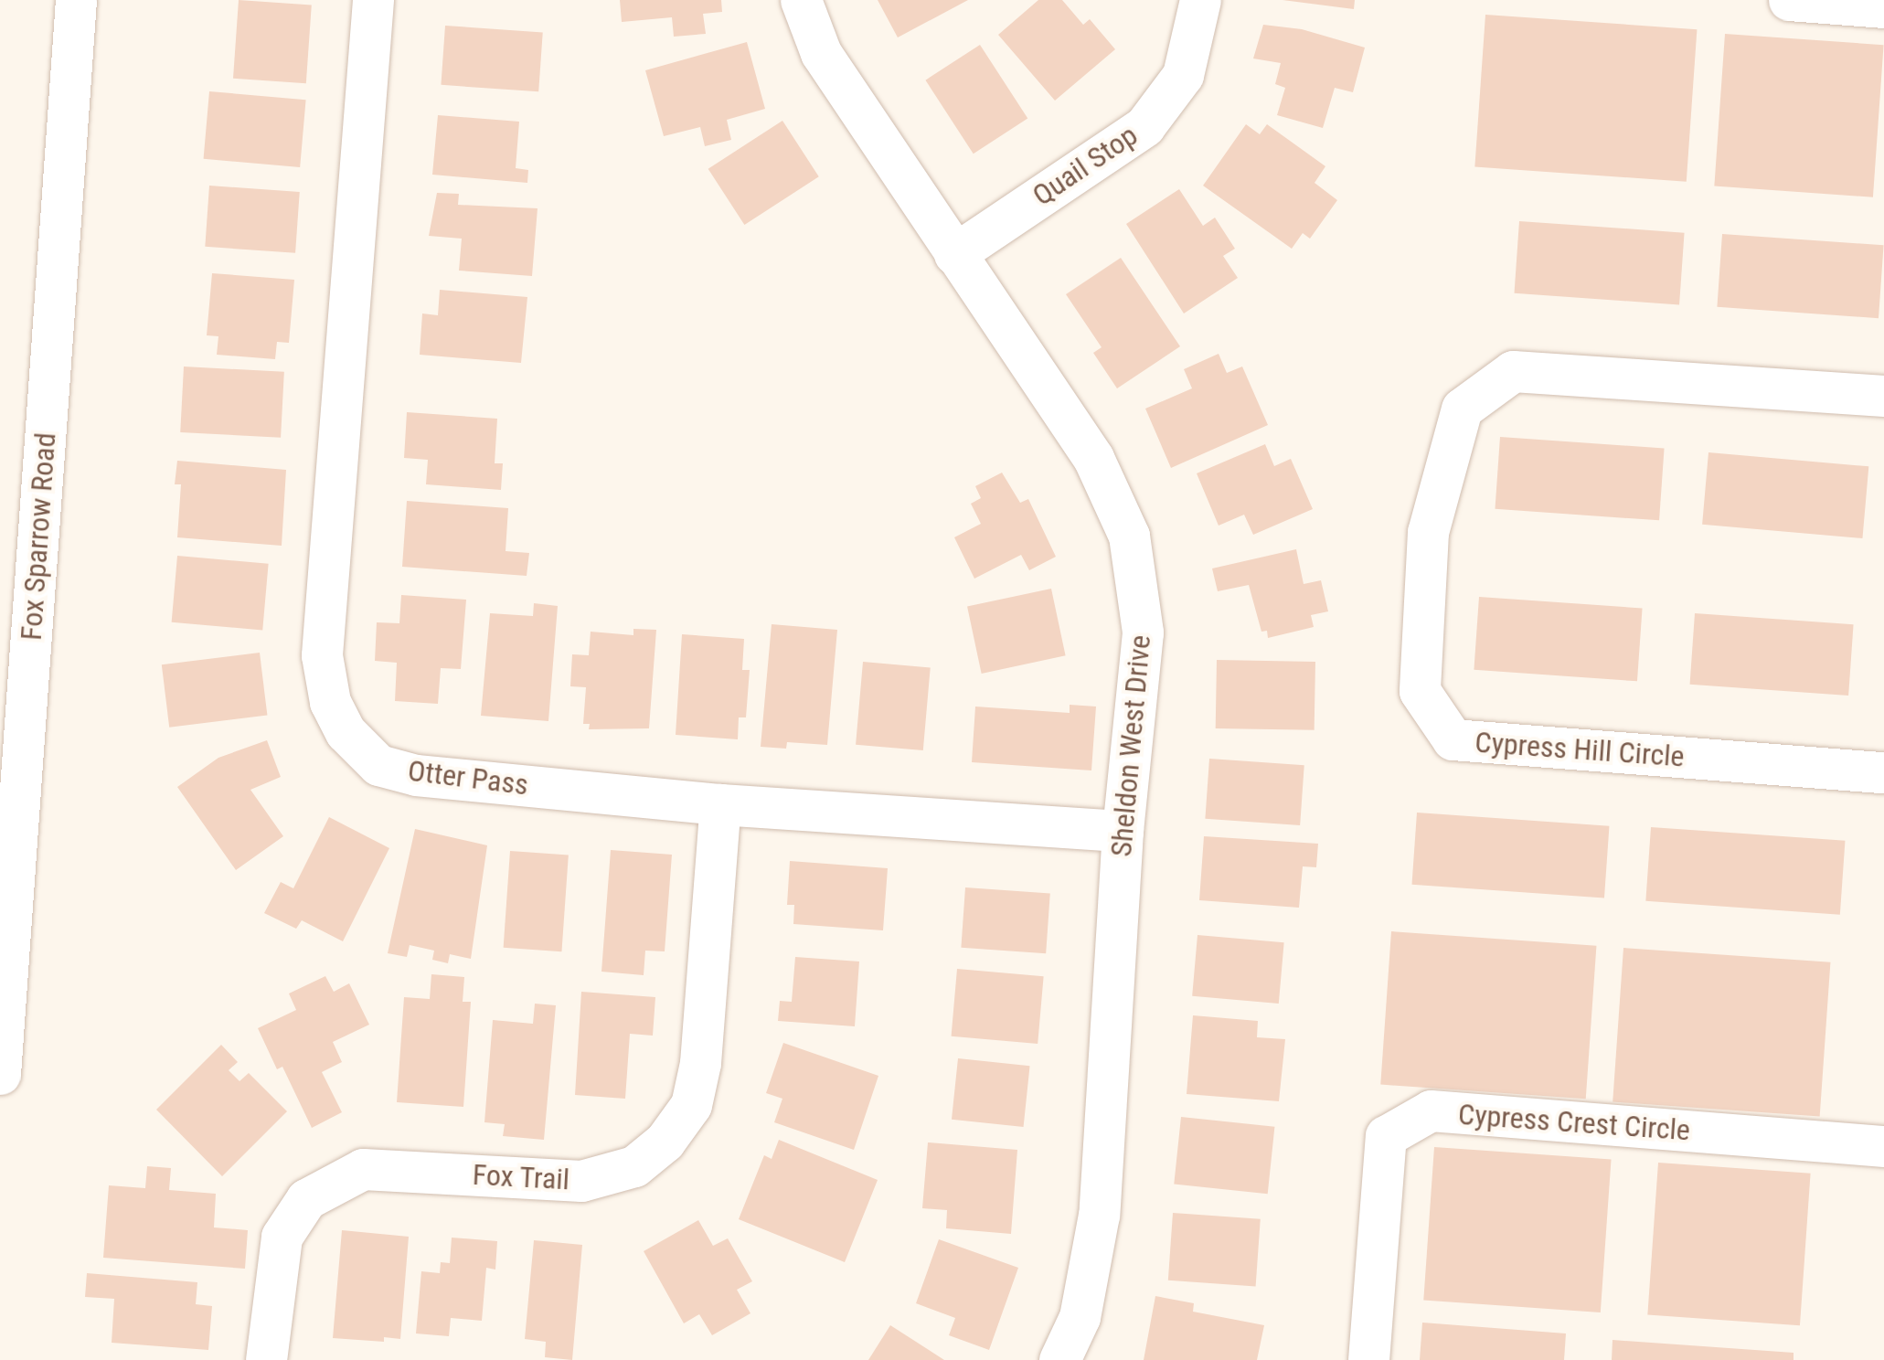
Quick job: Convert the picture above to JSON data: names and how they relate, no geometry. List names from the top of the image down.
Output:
{
  "streets": {
    "street": [
      "Quail Stop",
      "Fox Sparrow Road",
      "Sheldon West Drive",
      "Cypress Hill Circle",
      "Otter Pass",
      "Cypress Crest Circle",
      "Fox Trail"
    ]
  },
  "crossings": [
    ["Quail Stop", "Sheldon West Drive"],
    ["Sheldon West Drive", "Otter Pass"],
    ["Otter Pass", "Fox Trail"]
  ]
}
